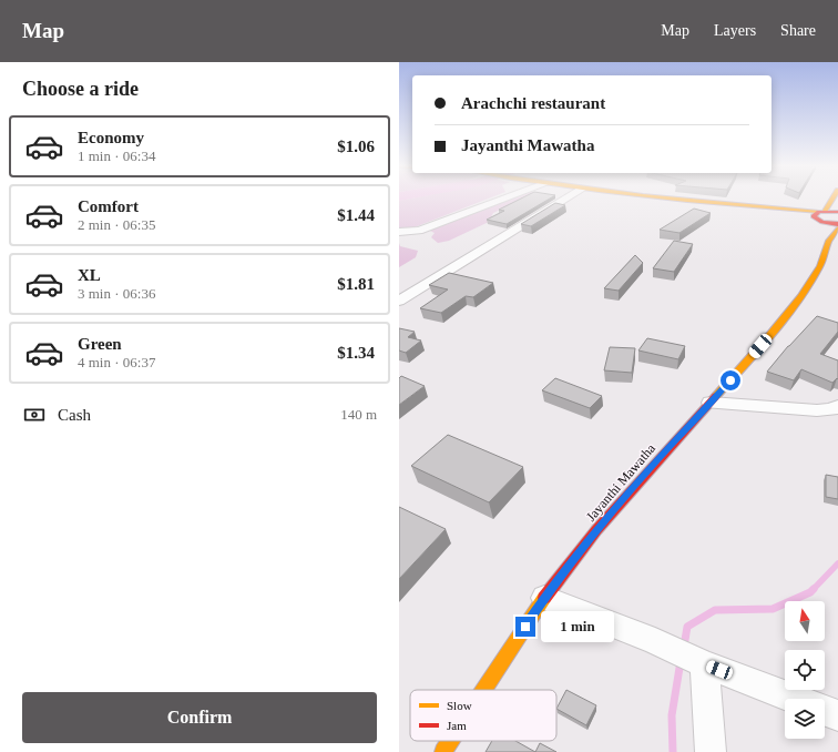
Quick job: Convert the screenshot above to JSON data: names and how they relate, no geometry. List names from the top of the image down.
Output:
{
  "streets": {
    "main road": ["Jayanthi Mawatha"]
  },
  "legend": ["Slow", "Jam"],
  "north": "top",
  "page": {
    "header": "Map",
    "nav": ["Map", "Layers", "Share"],
    "heading": "Choose a ride",
    "banner": ["Arachchi restaurant", "Jayanthi Mawatha"],
    "list": [
      {
        "name": "Economy",
        "note": "1 min · 06:34",
        "value": "$1.06"
      },
      {
        "name": "Comfort",
        "note": "2 min · 06:35",
        "value": "$1.44"
      },
      {
        "name": "XL",
        "note": "3 min · 06:36",
        "value": "$1.81"
      },
      {
        "name": "Green",
        "note": "4 min · 06:37",
        "value": "$1.34"
      }
    ],
    "pay": ["Cash", "140 m"],
    "bubble": "1 min",
    "buttons": "Confirm"
  }
}
